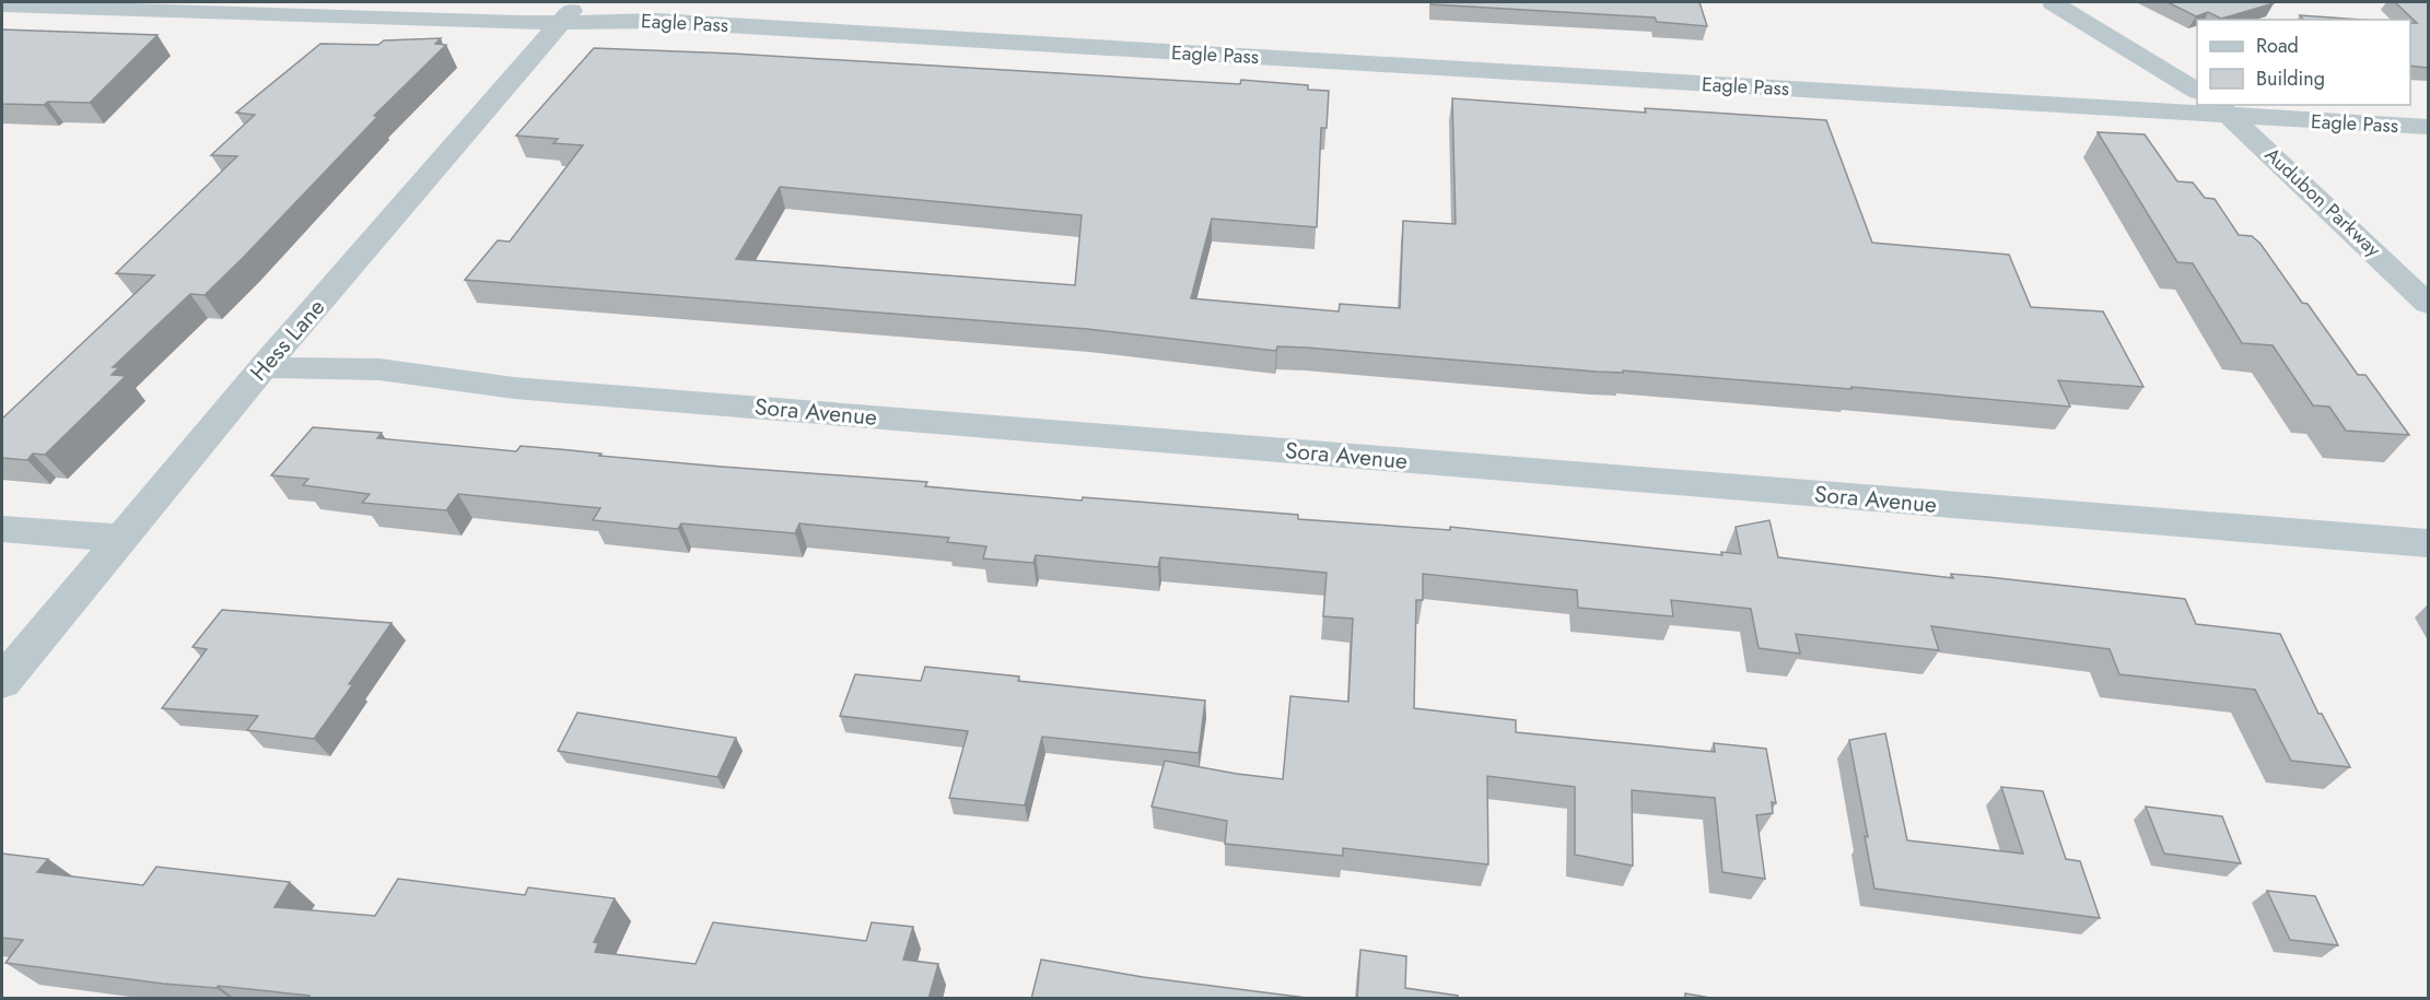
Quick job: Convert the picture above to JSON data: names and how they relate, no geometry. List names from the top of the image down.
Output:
{
  "streets": {
    "street": [
      "Eagle Pass",
      "Audubon Parkway",
      "Hess Lane",
      "Sora Avenue"
    ]
  },
  "crossings": [
    ["Eagle Pass", "Audubon Parkway"],
    ["Eagle Pass", "Hess Lane"],
    ["Hess Lane", "Sora Avenue"]
  ],
  "legend": ["Road", "Building"]
}
